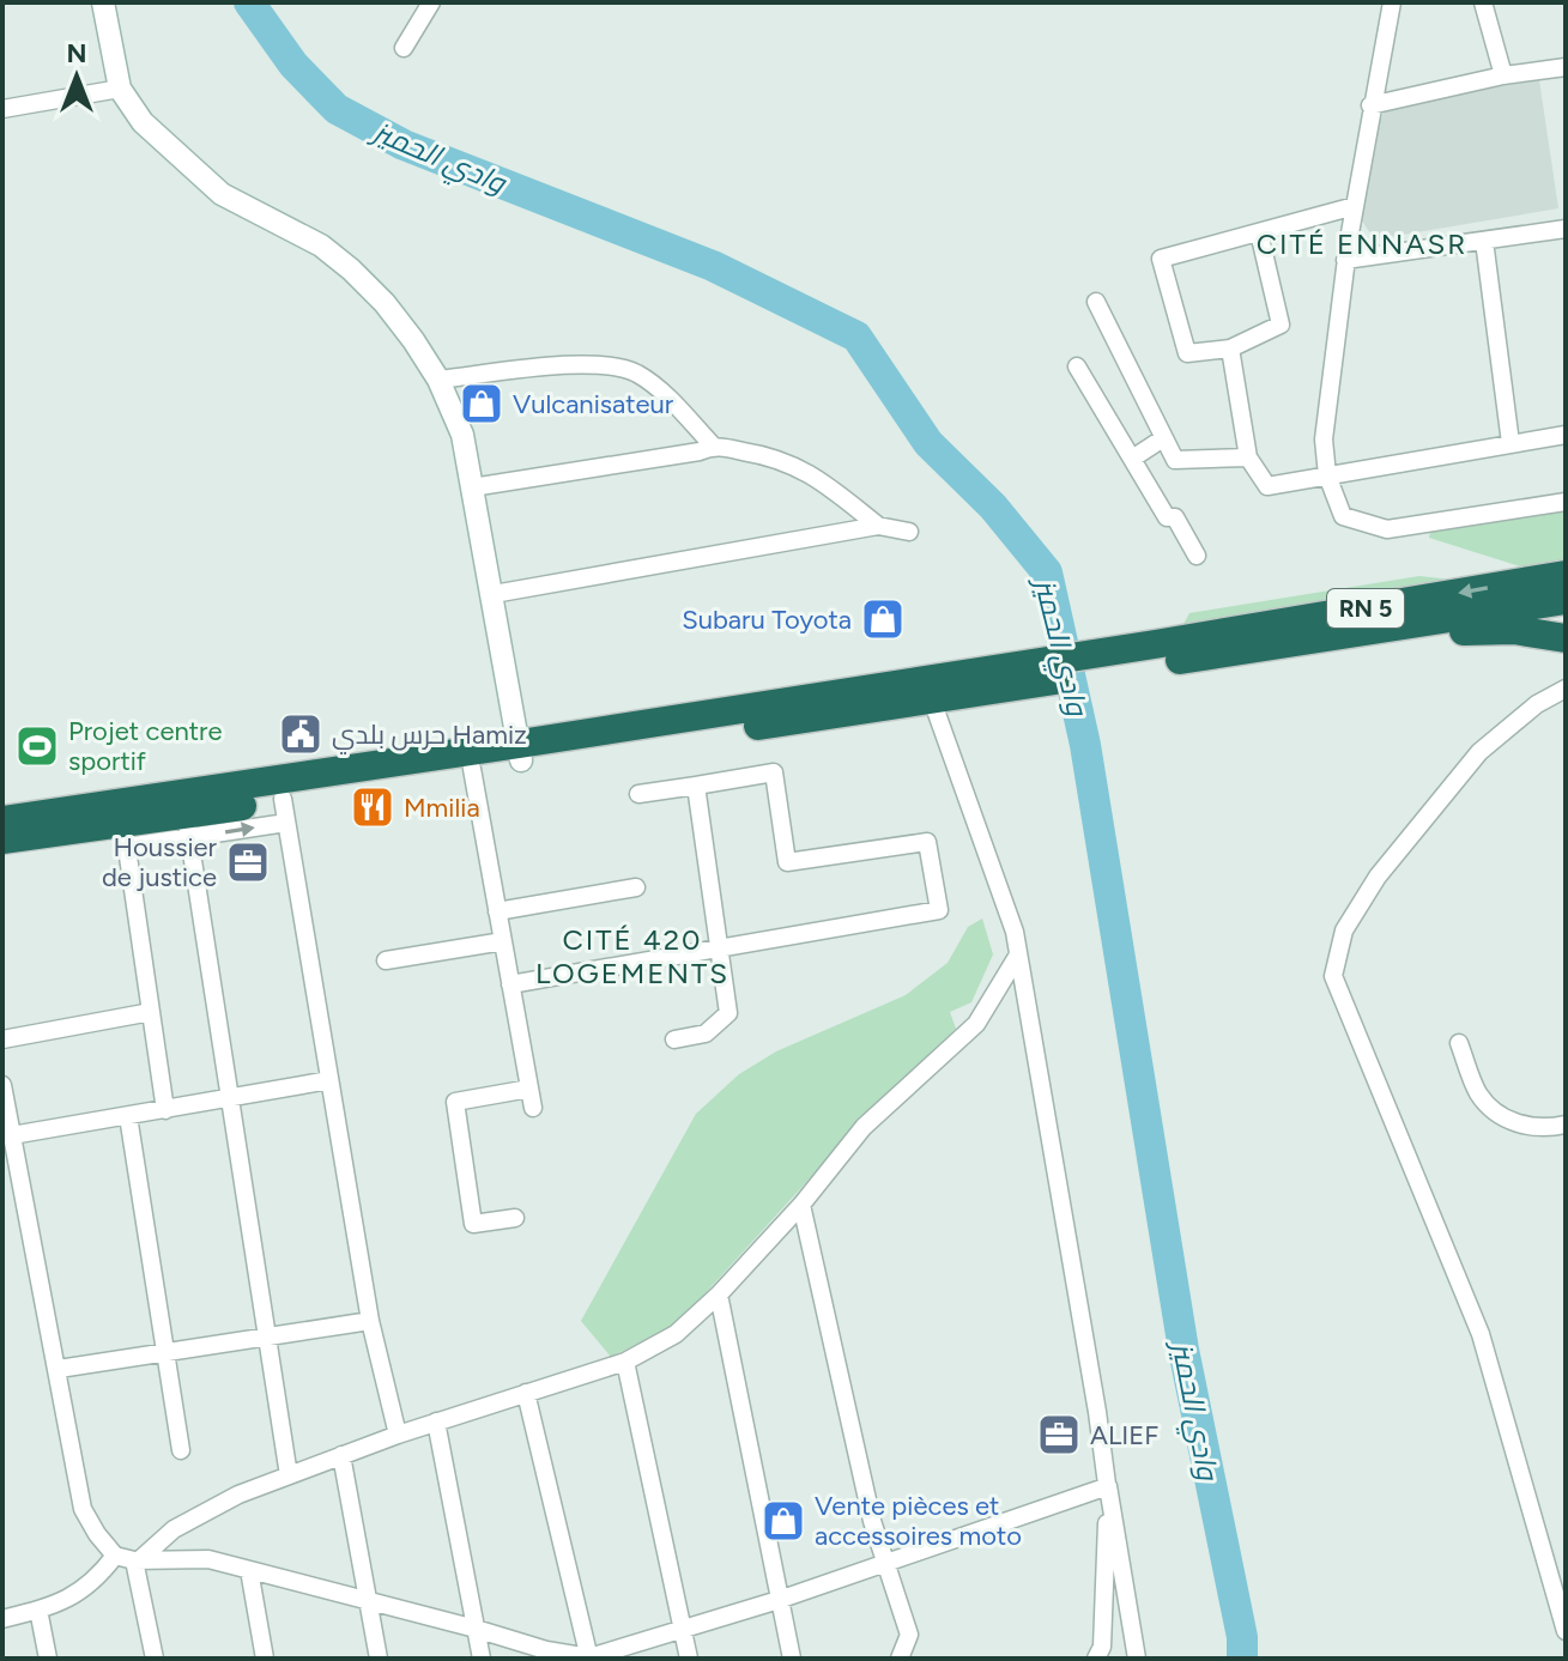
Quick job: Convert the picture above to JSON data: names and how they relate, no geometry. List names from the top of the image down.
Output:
{
  "streets": {
    "highway": ["RN 5"]
  },
  "districts": ["CITÉ ENNASR", "CITÉ 420 LOGEMENTS"],
  "water": ["وادي الحميز"],
  "places": {
    "shop": ["Vulcanisateur", "Subaru Toyota", "Vente pièces et accessoires moto"],
    "public building": ["حرس بلدي Hamiz"],
    "sports": ["Projet centre sportif"],
    "restaurant": ["Mmilia"],
    "office": ["Houssier de justice", "ALIEF"]
  },
  "north": "top"
}
